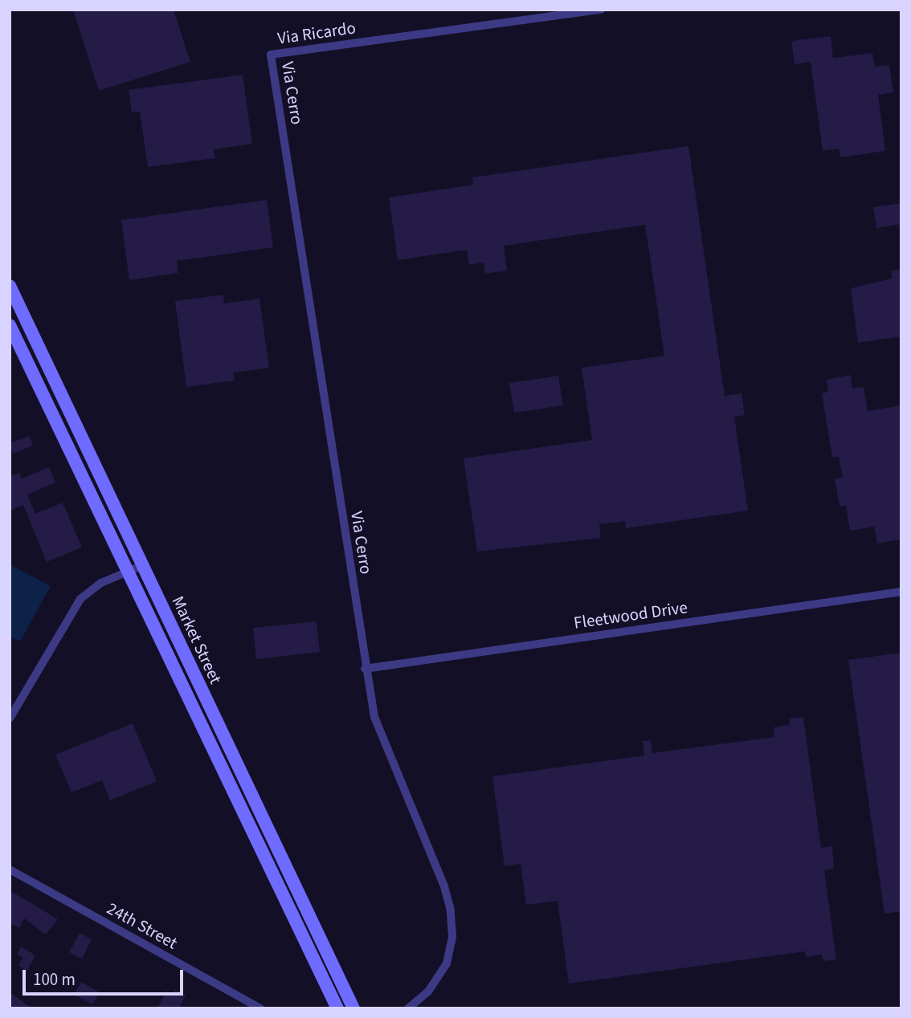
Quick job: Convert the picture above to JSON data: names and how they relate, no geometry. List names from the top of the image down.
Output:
{
  "streets": {
    "main road": ["Market Street"],
    "street": [
      "Via Ricardo",
      "Via Cerro",
      "Fleetwood Drive",
      "24th Street"
    ]
  },
  "crossings": [
    ["Via Ricardo", "Via Cerro"],
    ["Via Cerro", "Fleetwood Drive"]
  ],
  "scale_bar": "100 m"
}
